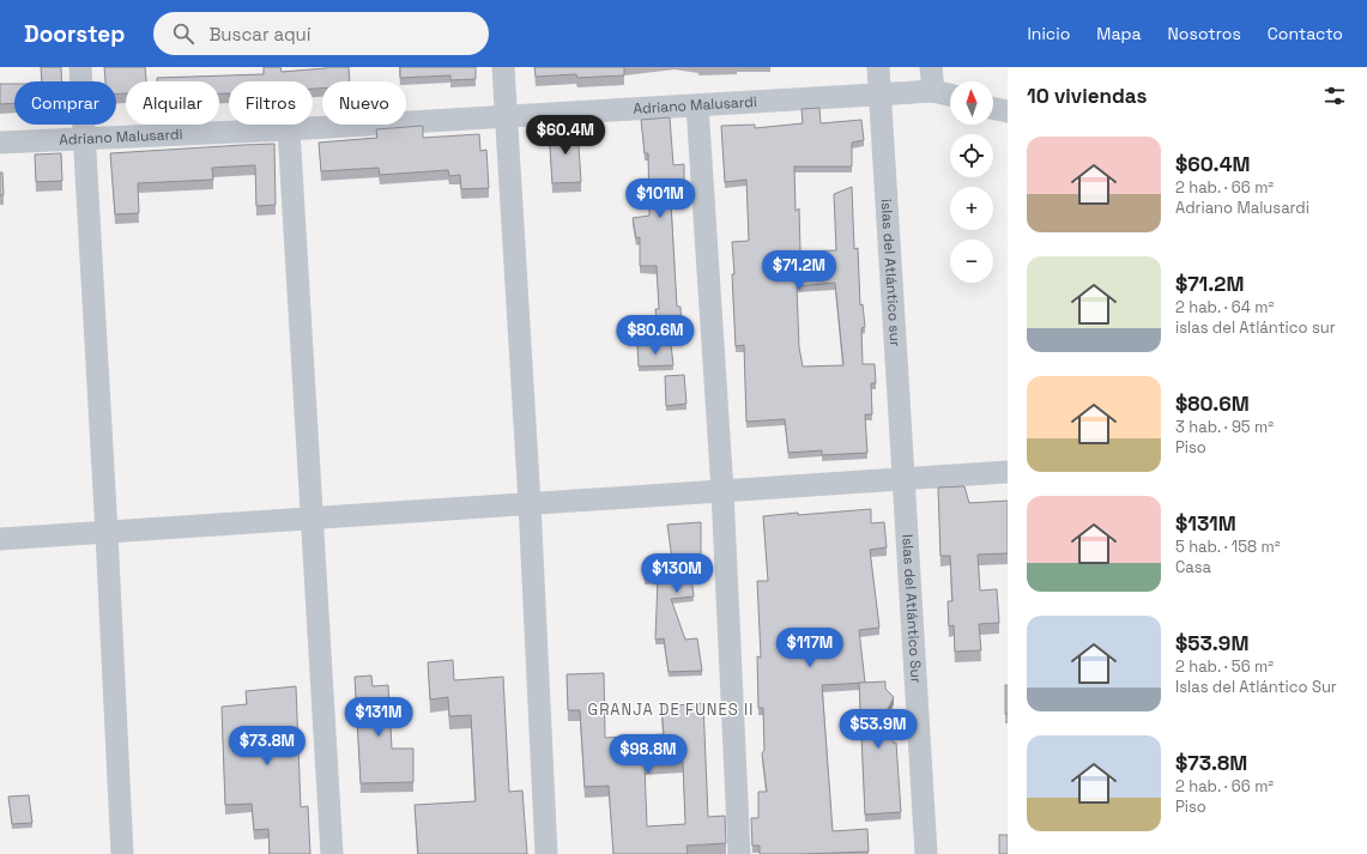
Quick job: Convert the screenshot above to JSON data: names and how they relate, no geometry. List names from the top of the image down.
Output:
{
  "streets": {
    "street": ["Adriano Malusardi", "islas del Atlántico sur", "Islas del Atlántico Sur"]
  },
  "crossings": [
    ["Adriano Malusardi", "islas del Atlántico sur"],
    ["islas del Atlántico sur", "Islas del Atlántico Sur"]
  ],
  "districts": ["GRANJA DE FUNES II"],
  "north": "top",
  "page": {
    "header": "Doorstep",
    "search": "Buscar aquí",
    "nav": [
      "Inicio",
      "Mapa",
      "Nosotros",
      "Contacto"
    ],
    "heading": "10 viviendas",
    "map_buttons": ["+", "−"],
    "chip": [
      "Comprar",
      "Alquilar",
      "Filtros",
      "Nuevo"
    ],
    "price": [
      "$60.4M",
      "$101M",
      "$71.2M",
      "$80.6M",
      "$130M",
      "$117M",
      "$131M",
      "$53.9M",
      "$73.8M",
      "$98.8M"
    ],
    "list": [
      {
        "name": "$60.4M",
        "note": "2 hab. · 66 m² · Adriano Malusardi"
      },
      {
        "name": "$71.2M",
        "note": "2 hab. · 64 m² · islas del Atlántico sur"
      },
      {
        "name": "$80.6M",
        "note": "3 hab. · 95 m² · Piso"
      },
      {
        "name": "$131M",
        "note": "5 hab. · 158 m² · Casa"
      },
      {
        "name": "$53.9M",
        "note": "2 hab. · 56 m² · Islas del Atlántico Sur"
      },
      {
        "name": "$73.8M",
        "note": "2 hab. · 66 m² · Piso"
      }
    ]
  }
}
